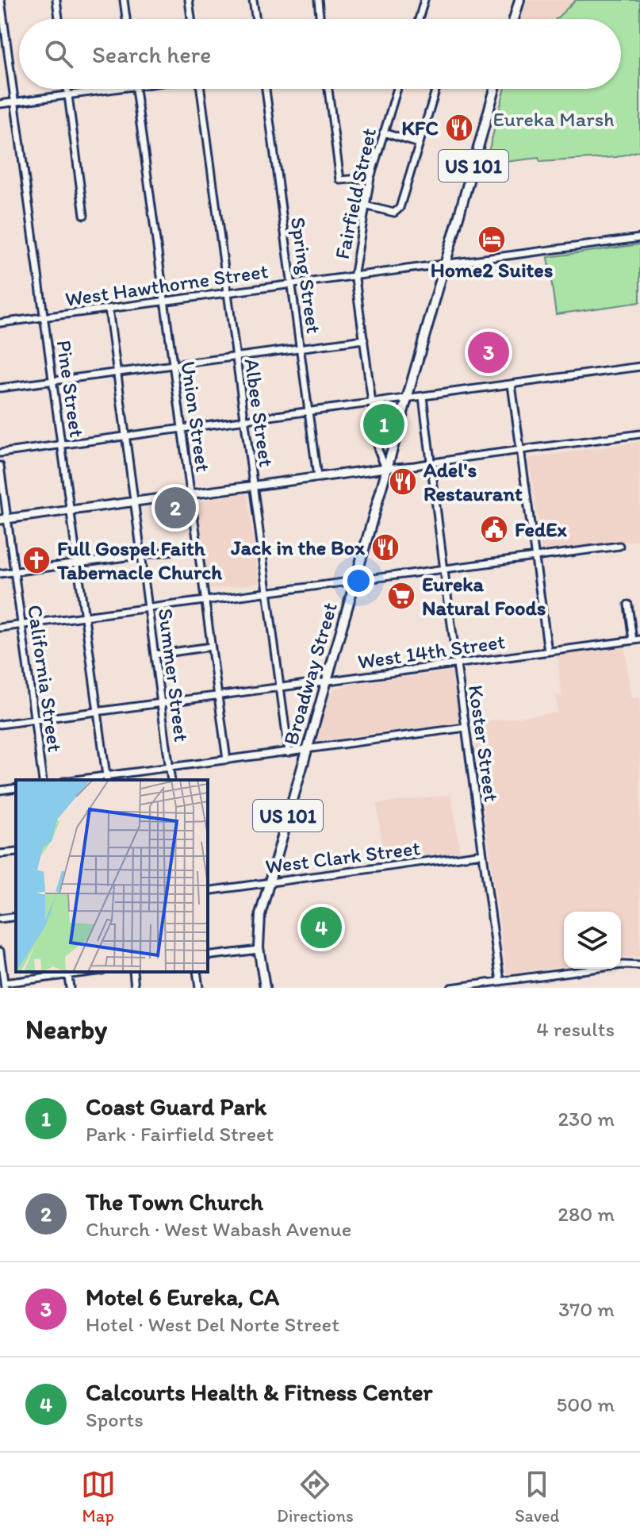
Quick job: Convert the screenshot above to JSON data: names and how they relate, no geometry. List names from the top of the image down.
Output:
{
  "streets": {
    "highway": ["US 101", "Broadway Street"],
    "street": [
      "Fairfield Street",
      "Spring Street",
      "West Hawthorne Street",
      "Pine Street",
      "Albee Street",
      "Union Street",
      "West 14th Street",
      "Summer Street",
      "California Street",
      "Koster Street",
      "West Clark Street"
    ]
  },
  "crossings": [
    ["Fairfield Street", "West Hawthorne Street"],
    ["Fairfield Street", "Broadway Street"],
    ["Spring Street", "West Hawthorne Street"],
    ["West Hawthorne Street", "Pine Street"],
    ["West Hawthorne Street", "Albee Street"],
    ["West Hawthorne Street", "Union Street"],
    ["West Hawthorne Street", "Broadway Street"],
    ["West Hawthorne Street", "Summer Street"],
    ["Pine Street", "West 14th Street"],
    ["Albee Street", "West 14th Street"],
    ["Union Street", "West 14th Street"],
    ["West 14th Street", "Broadway Street"],
    ["West 14th Street", "Summer Street"],
    ["West 14th Street", "California Street"],
    ["West 14th Street", "Koster Street"],
    ["Broadway Street", "West Clark Street"],
    ["Koster Street", "West Clark Street"]
  ],
  "parks": ["Eureka Marsh"],
  "places": {
    "restaurant": ["KFC", "Adel's Restaurant", "Jack in the Box"],
    "hotel": ["Home2 Suites"],
    "public building": ["FedEx"],
    "church": ["Full Gospel Faith Tabernacle Church"],
    "supermarket": ["Eureka Natural Foods"]
  },
  "page": {
    "search": "Search here",
    "pins": [
      "3",
      "1",
      "2",
      "4"
    ],
    "heading": ["Nearby", "4 results"],
    "list": [
      {
        "mark": "1",
        "name": "Coast Guard Park",
        "note": "Park · Fairfield Street",
        "value": "230 m"
      },
      {
        "mark": "2",
        "name": "The Town Church",
        "note": "Church · West Wabash Avenue",
        "value": "280 m"
      },
      {
        "mark": "3",
        "name": "Motel 6 Eureka, CA",
        "note": "Hotel · West Del Norte Street",
        "value": "370 m"
      },
      {
        "mark": "4",
        "name": "Calcourts Health & Fitness Center",
        "note": "Sports",
        "value": "500 m"
      }
    ],
    "nav": ["Map", "Directions", "Saved"]
  }
}
